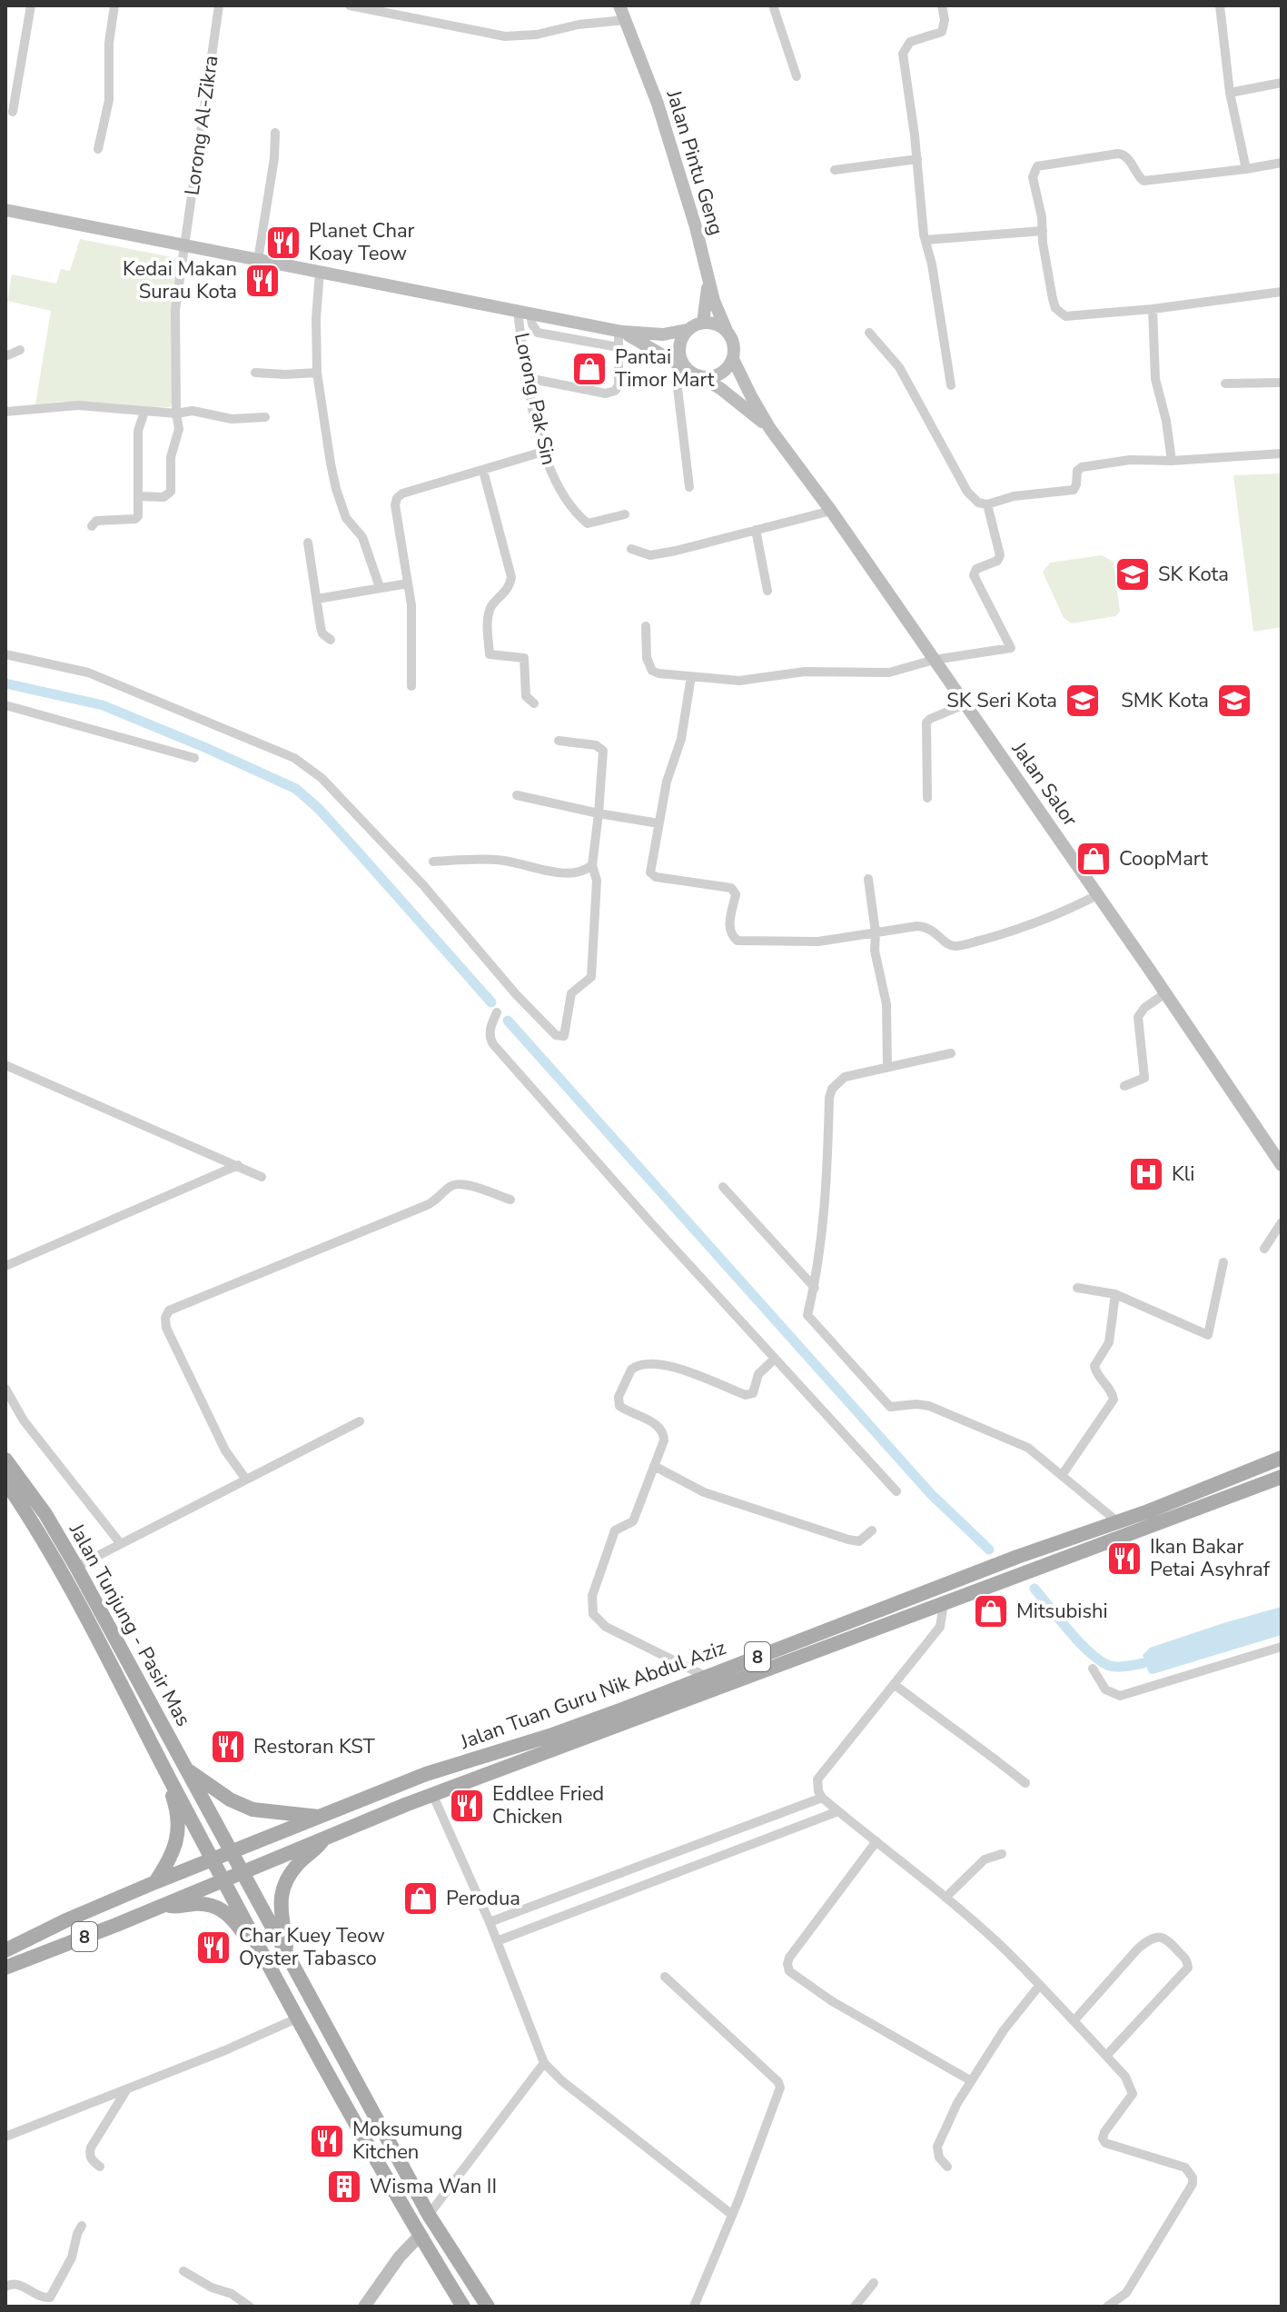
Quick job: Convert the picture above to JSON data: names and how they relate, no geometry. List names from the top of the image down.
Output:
{
  "streets": {
    "main road": [
      "Jalan Pintu Geng",
      "Jalan Salor",
      "Jalan Tunjung - Pasir Mas",
      "8",
      "Jalan Tuan Guru Nik Abdul Aziz"
    ],
    "street": ["Lorong Al-Zikra", "Lorong Pak Sin"]
  },
  "crossings": [
    ["Jalan Pintu Geng", "Jalan Salor"],
    ["Jalan Tunjung - Pasir Mas", "Jalan Tuan Guru Nik Abdul Aziz"]
  ],
  "places": {
    "restaurant": [
      "Planet Char Koay Teow",
      "Kedai Makan Surau Kota",
      "Ikan Bakar Petai Asyhraf",
      "Restoran KST",
      "Eddlee Fried Chicken",
      "Char Kuey Teow Oyster Tabasco",
      "Moksumung Kitchen"
    ],
    "shop": [
      "Pantai Timor Mart",
      "CoopMart",
      "Mitsubishi",
      "Perodua"
    ],
    "school or university": ["SK Kota", "SK Seri Kota", "SMK Kota"],
    "hospital": ["Kli"],
    "building": ["Wisma Wan II"]
  }
}
